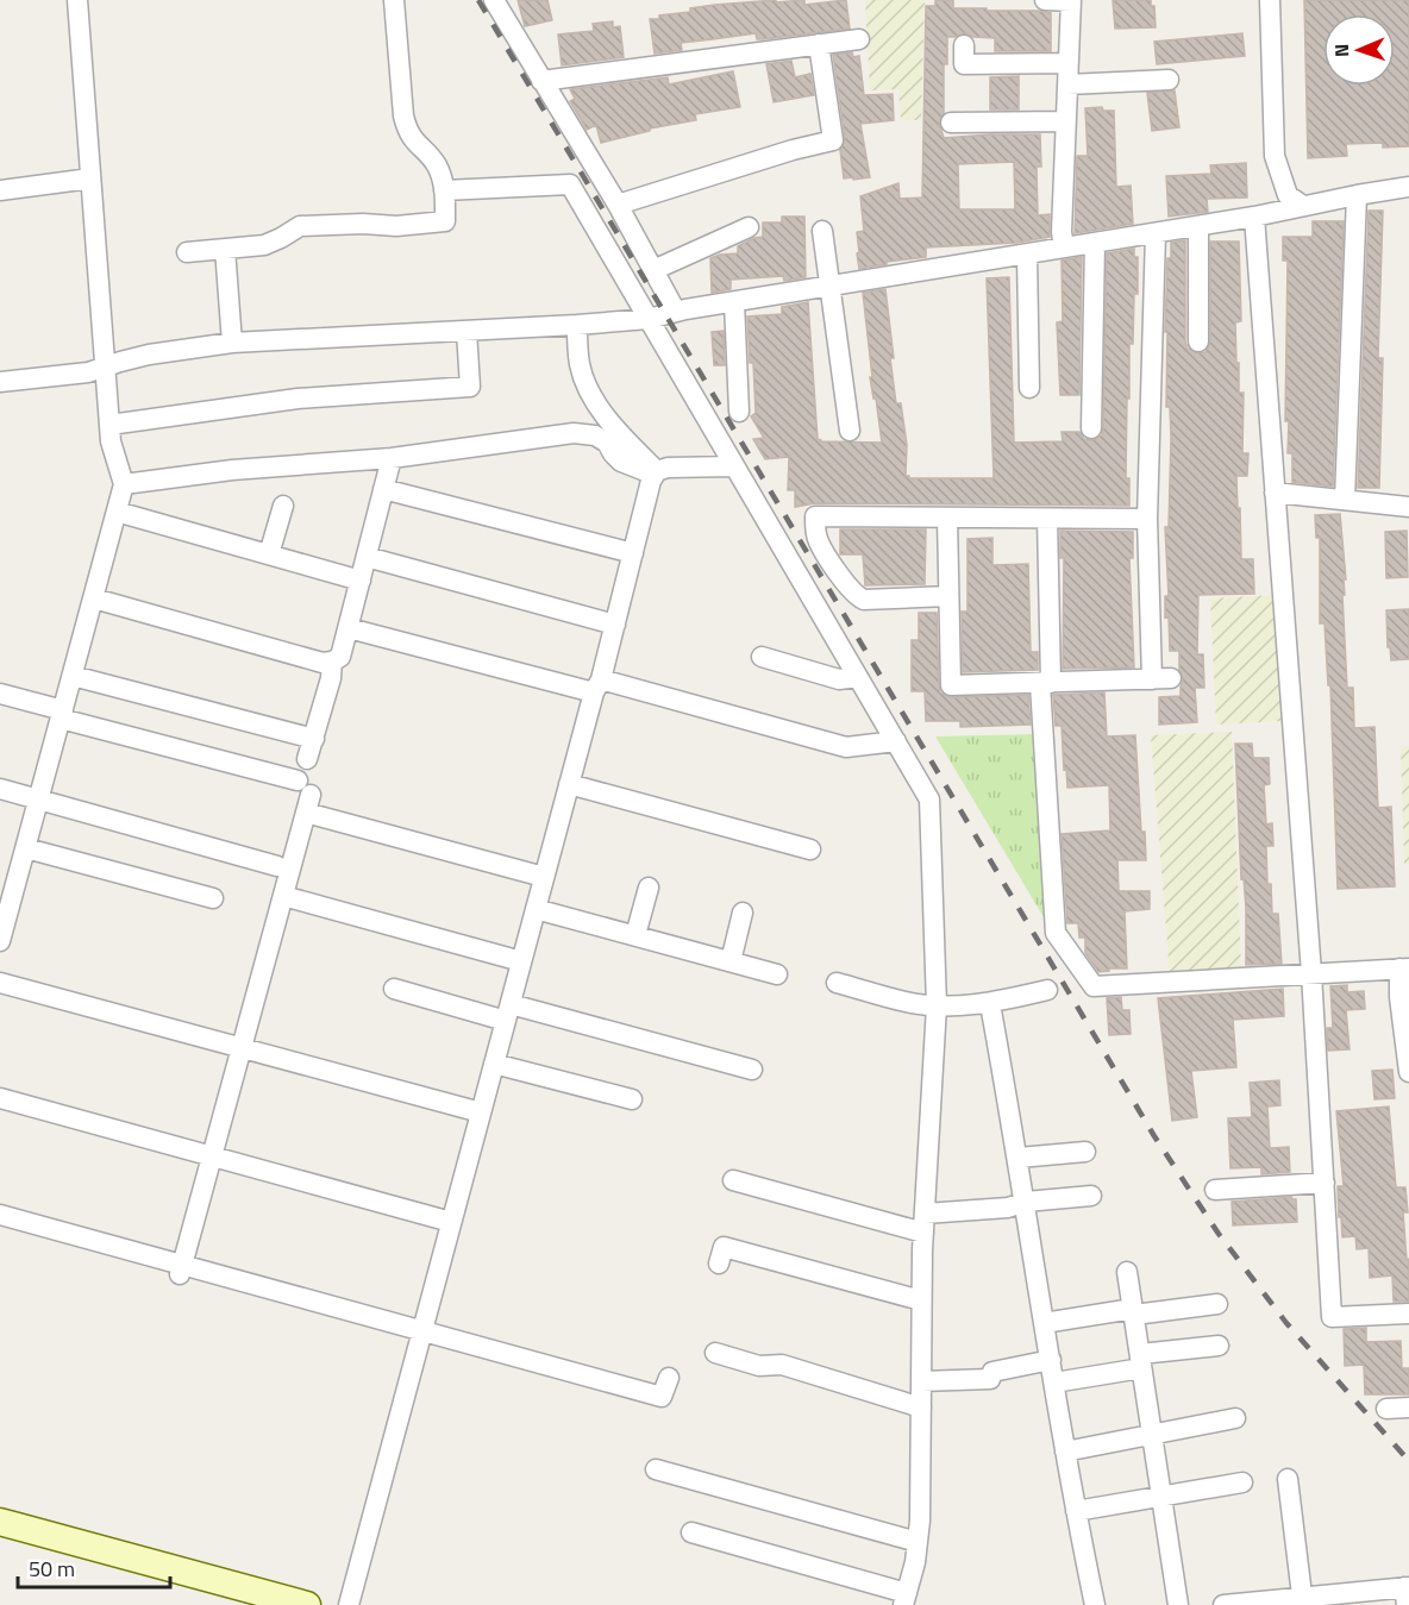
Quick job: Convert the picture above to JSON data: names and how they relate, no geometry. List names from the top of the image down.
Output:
{
  "scale_bar": "50 m",
  "north": "left"
}
